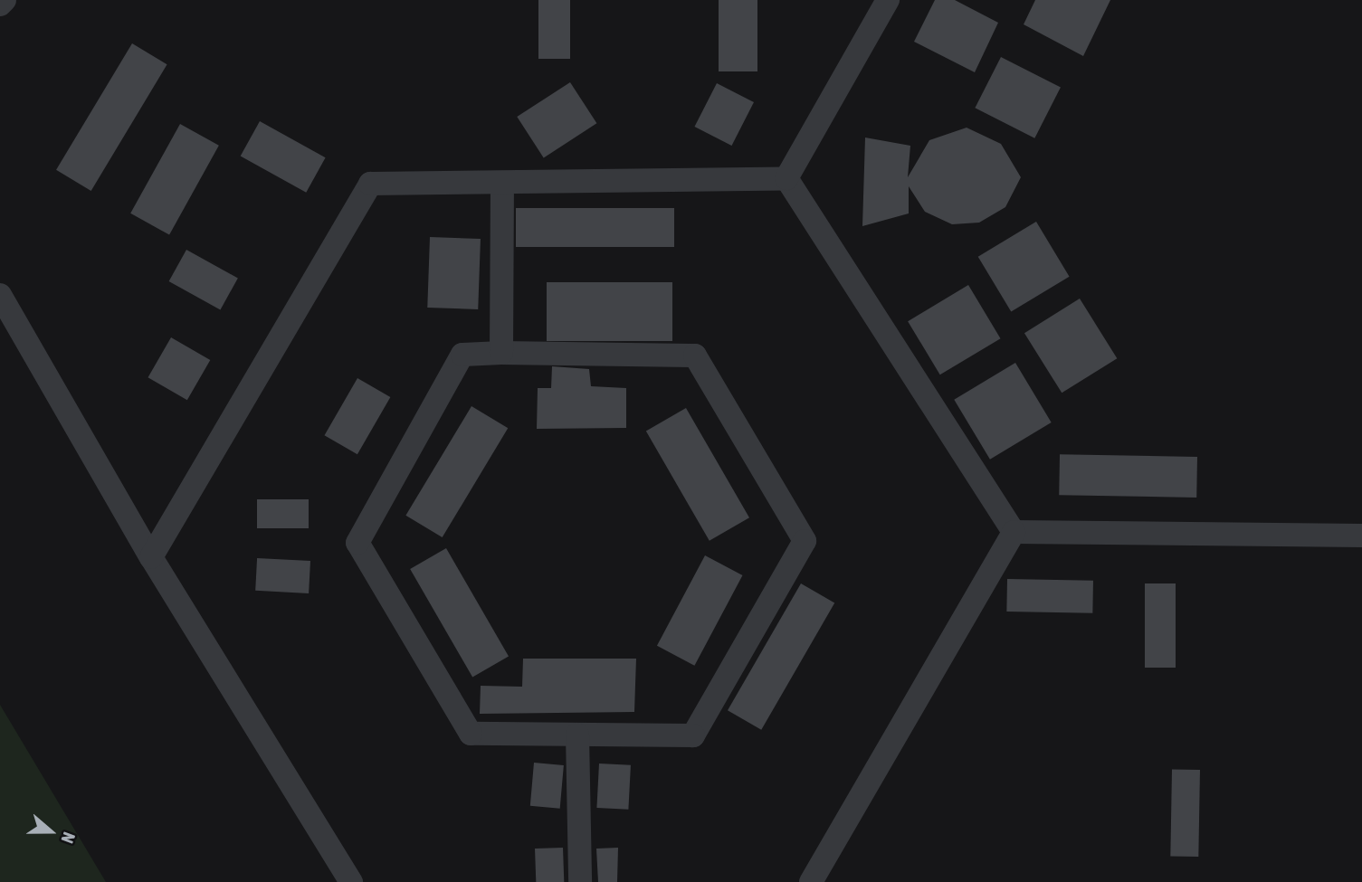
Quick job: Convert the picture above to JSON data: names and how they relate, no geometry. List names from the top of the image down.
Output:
{
  "north": "right"
}
